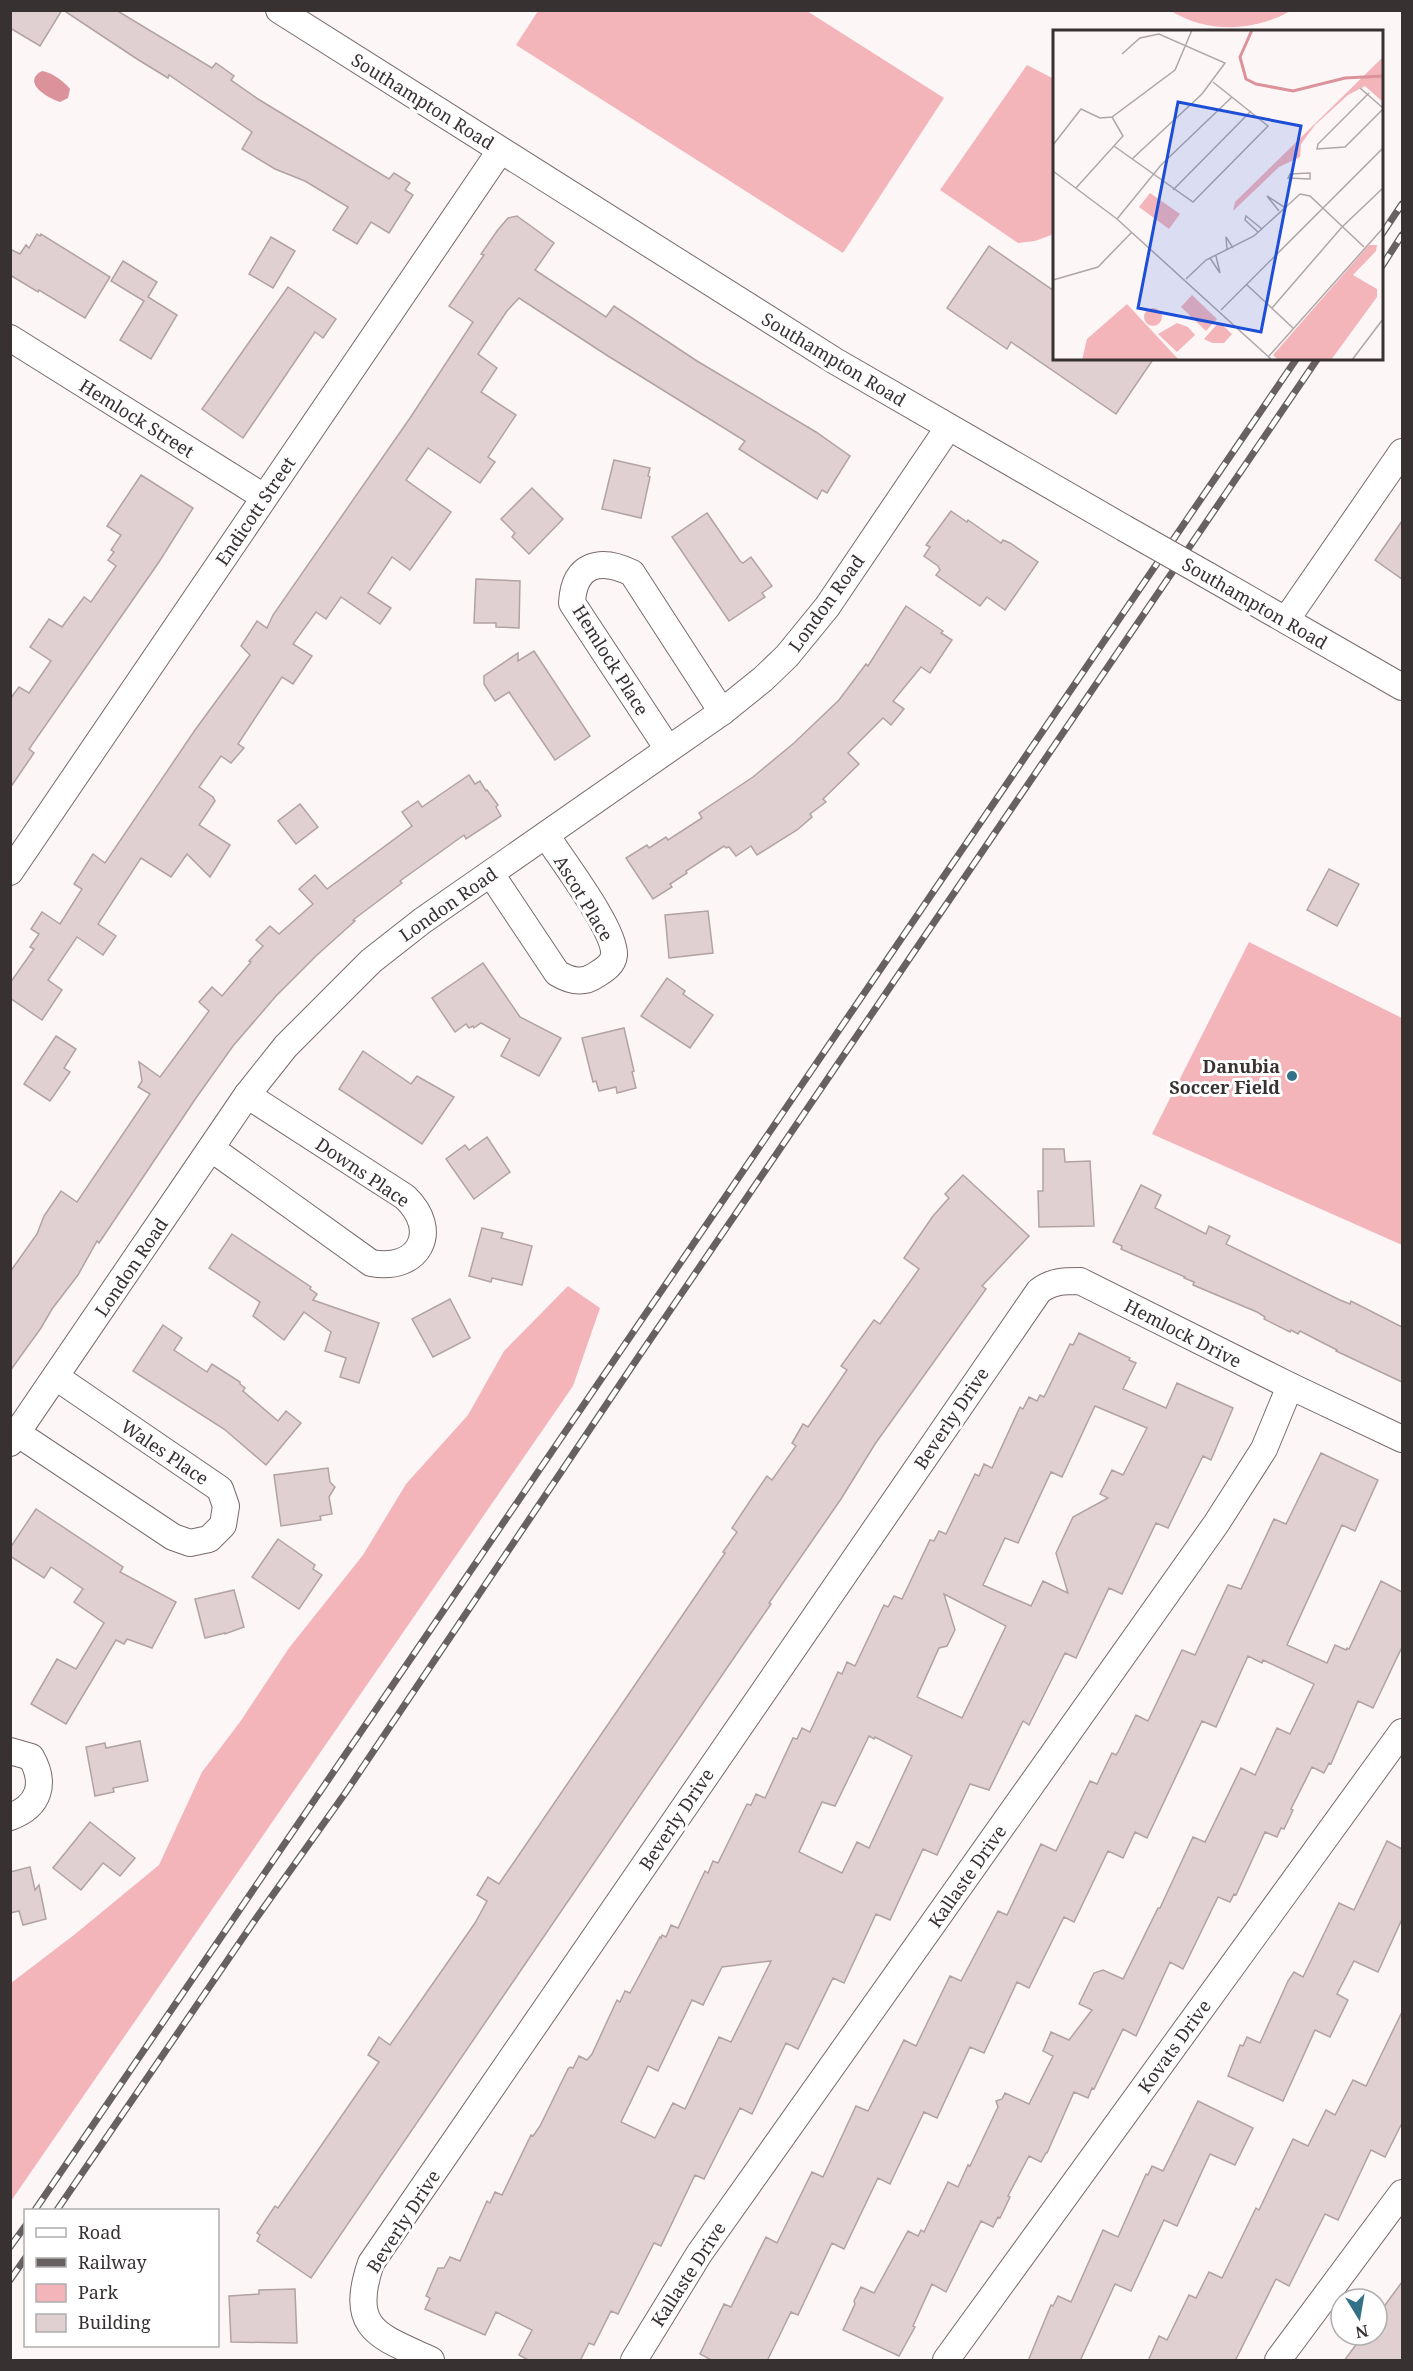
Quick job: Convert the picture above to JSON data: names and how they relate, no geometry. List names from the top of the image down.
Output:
{
  "streets": {
    "street": [
      "Southampton Road",
      "Hemlock Street",
      "Endicott Street",
      "London Road",
      "Hemlock Place",
      "Ascot Place",
      "Downs Place",
      "Hemlock Drive",
      "Beverly Drive",
      "Wales Place",
      "Kallaste Drive",
      "Kovats Drive"
    ]
  },
  "crossings": [
    ["Southampton Road", "Endicott Street"],
    ["Southampton Road", "London Road"],
    ["Hemlock Street", "Endicott Street"],
    ["London Road", "Hemlock Place"],
    ["London Road", "Ascot Place"],
    ["London Road", "Downs Place"],
    ["London Road", "Wales Place"],
    ["Hemlock Drive", "Beverly Drive"],
    ["Hemlock Drive", "Kallaste Drive"]
  ],
  "places": ["Danubia Soccer Field"],
  "legend": [
    "Road",
    "Railway",
    "Park",
    "Building"
  ],
  "north": "bottom"
}
